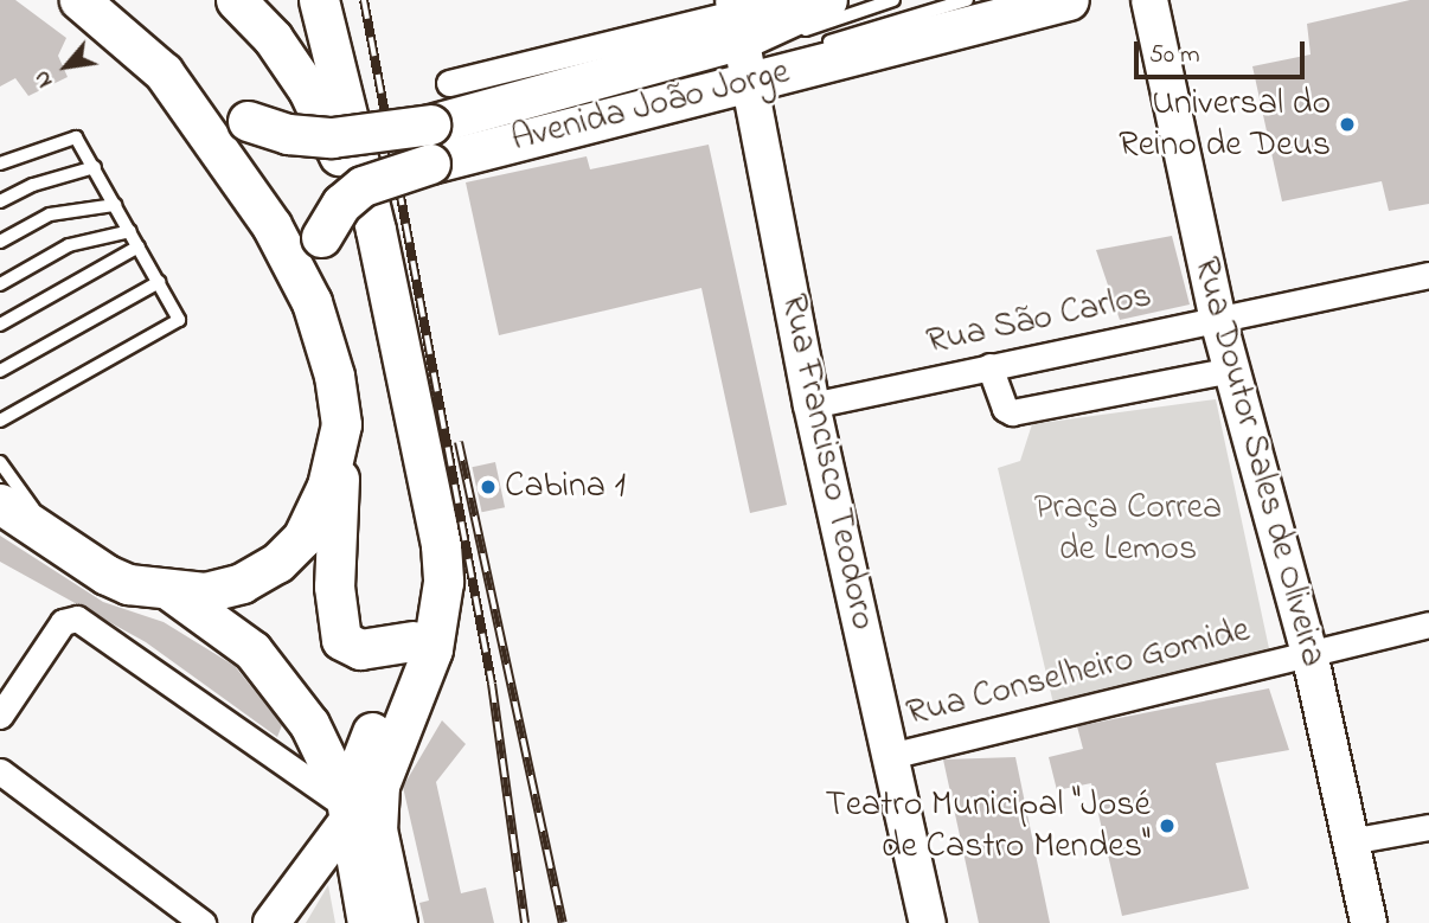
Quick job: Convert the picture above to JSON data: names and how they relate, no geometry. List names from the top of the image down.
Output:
{
  "streets": {
    "main road": ["Avenida João Jorge"],
    "street": [
      "Rua São Carlos",
      "Rua Francisco Teodoro",
      "Rua Doutor Sales de Oliveira",
      "Rua Conselheiro Gomide"
    ]
  },
  "crossings": [
    ["Avenida João Jorge", "Rua Francisco Teodoro"],
    ["Rua São Carlos", "Rua Francisco Teodoro"],
    ["Rua São Carlos", "Rua Doutor Sales de Oliveira"],
    ["Rua Francisco Teodoro", "Rua Conselheiro Gomide"],
    ["Rua Doutor Sales de Oliveira", "Rua Conselheiro Gomide"]
  ],
  "parks": ["Praça Correa de Lemos"],
  "places": ["Universal do Reino de Deus", "Cabina 1", "Teatro Municipal \"José de Castro Mendes\""],
  "scale_bar": "50 m",
  "north": "bottom left"
}
